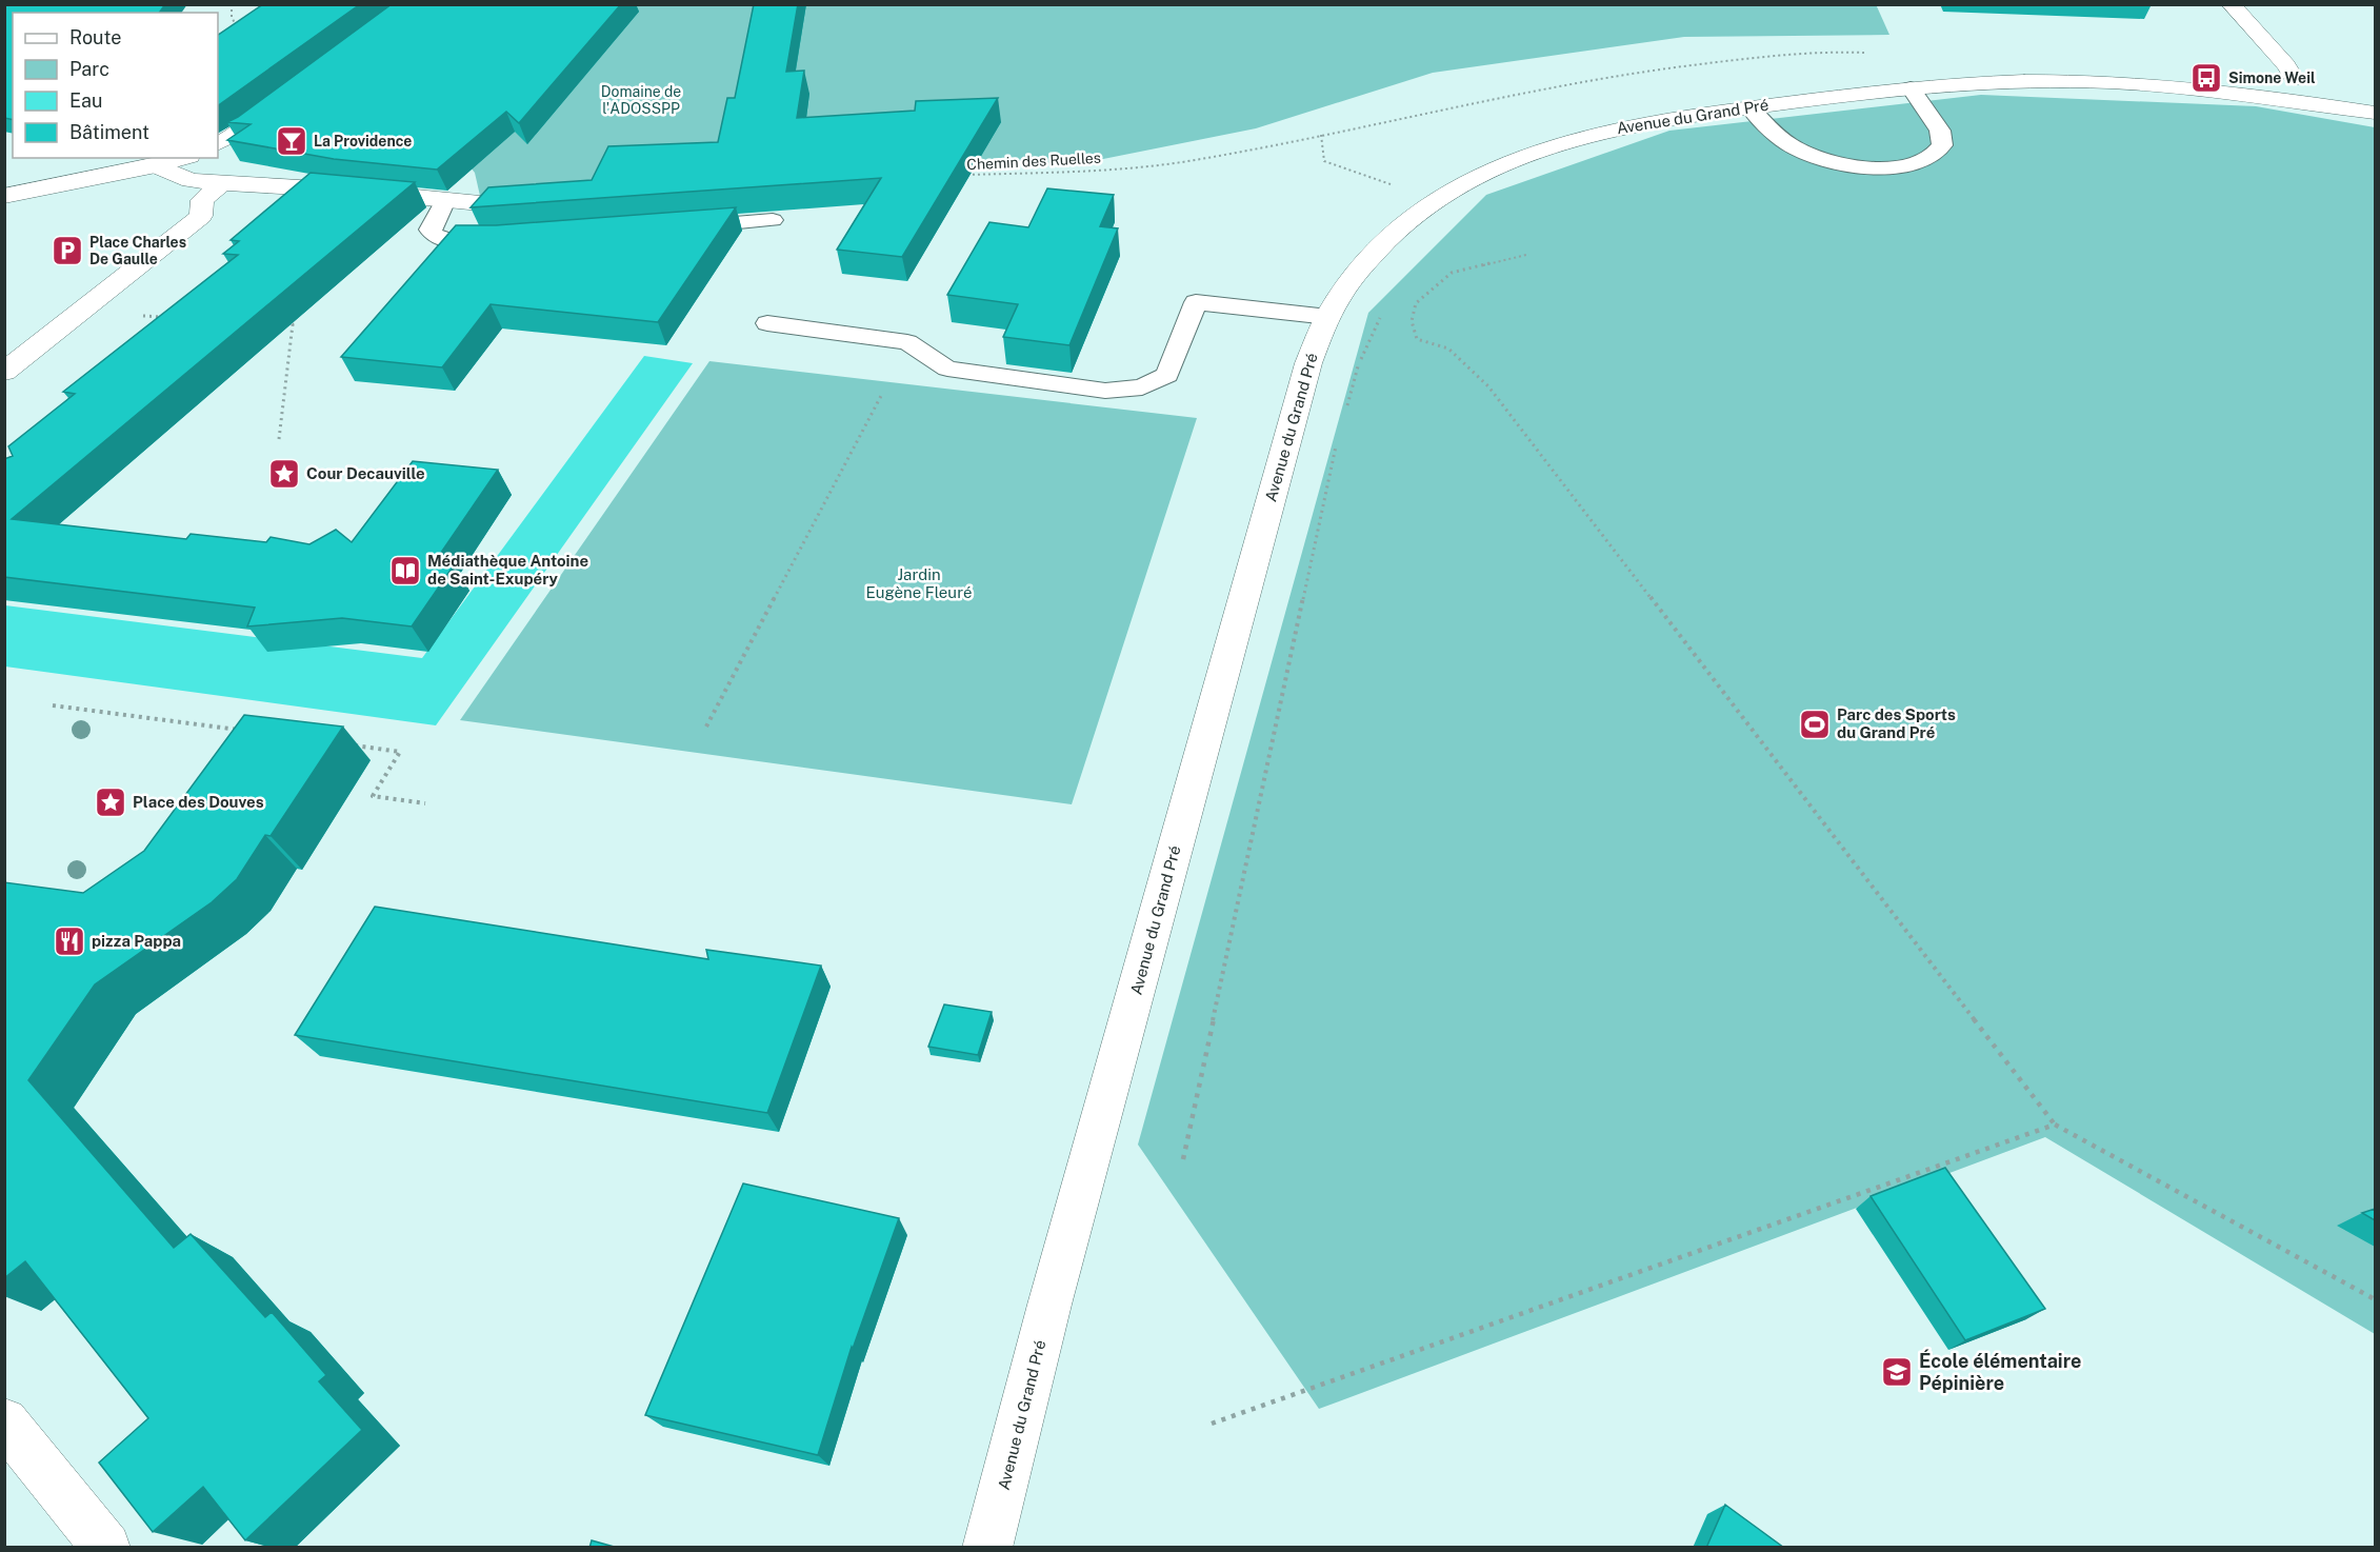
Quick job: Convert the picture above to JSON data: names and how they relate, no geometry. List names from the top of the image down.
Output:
{
  "streets": {
    "street": ["Avenue du Grand Pré"],
    "path": ["Chemin des Ruelles"]
  },
  "crossings": [
    ["Avenue du Grand Pré", "Chemin des Ruelles"]
  ],
  "parks": ["Domaine de l'ADOSSPP", "Jardin Eugène Fleuré"],
  "places": {
    "bus stop": ["Simone Weil"],
    "bar": ["La Providence"],
    "parking": ["Place Charles De Gaulle"],
    "place": ["Cour Decauville", "Place des Douves"],
    "library": ["Médiathèque Antoine de Saint-Exupéry"],
    "sports": ["Parc des Sports du Grand Pré"],
    "restaurant": ["pizza Pappa"],
    "school or university": ["École élémentaire Pépinière"]
  },
  "legend": [
    "Route",
    "Parc",
    "Eau",
    "Bâtiment"
  ]
}
